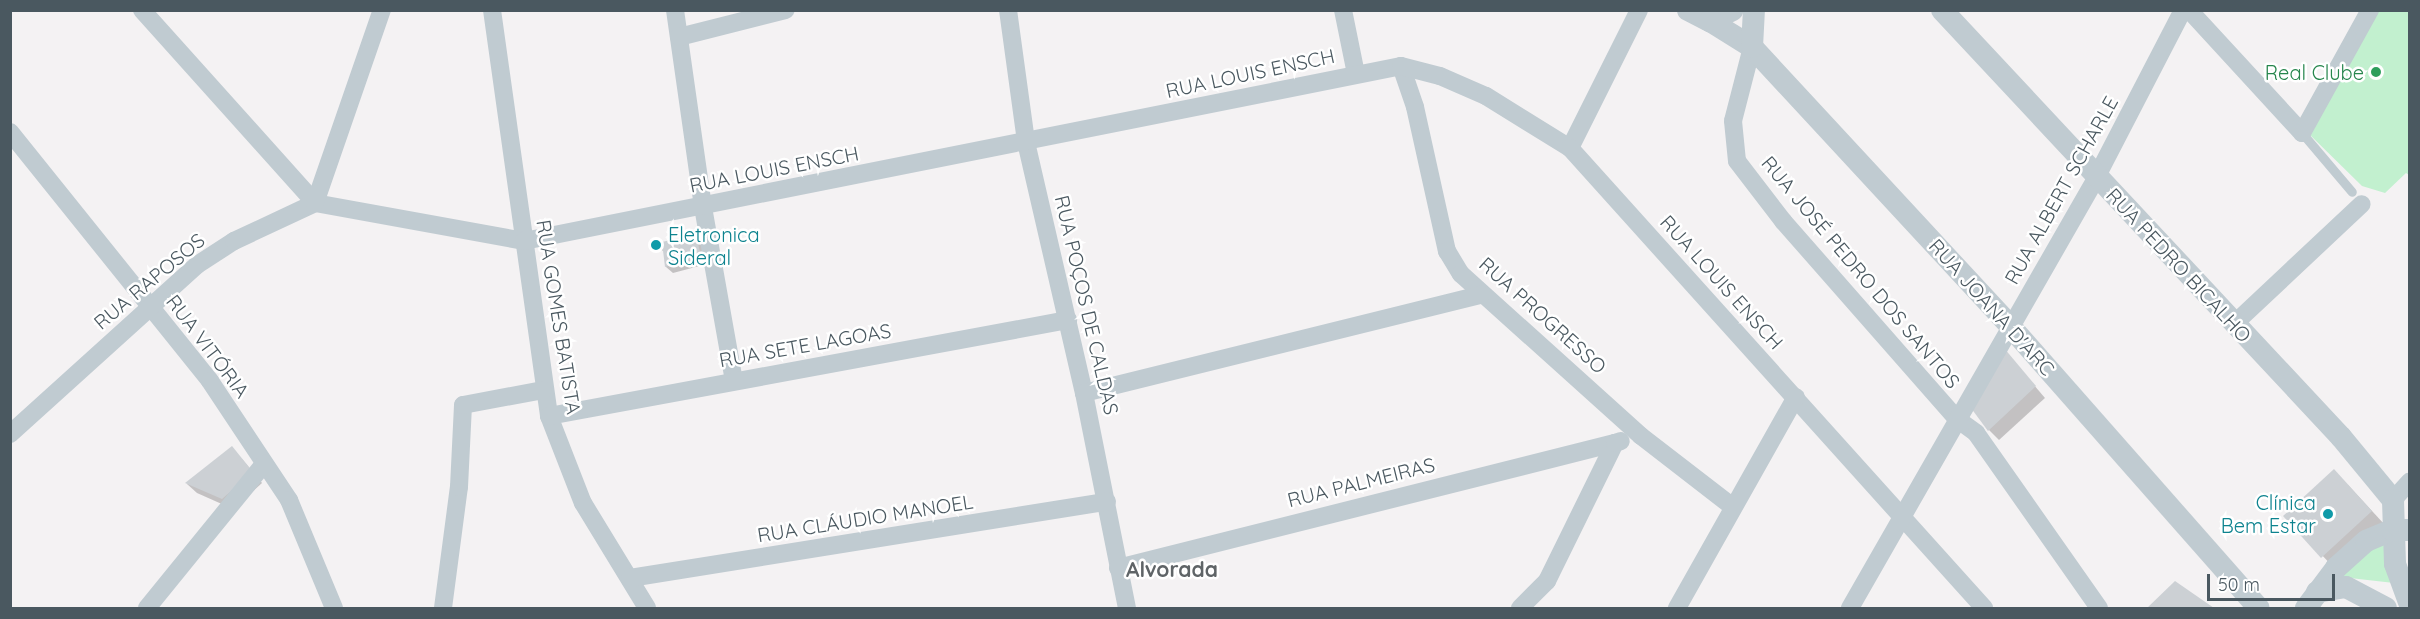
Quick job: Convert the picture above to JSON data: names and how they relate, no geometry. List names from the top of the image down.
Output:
{
  "streets": {
    "street": [
      "RUA LOUIS ENSCH",
      "RUA ALBERT SCHARLE",
      "RUA PEDRO BICALHO",
      "RUA JOSÉ PEDRO DOS SANTOS",
      "RUA RAPOSOS",
      "RUA POÇOS DE CALDAS",
      "RUA JOANA D'ARC",
      "RUA PROGRESSO",
      "RUA GOMES BATISTA",
      "RUA SETE LAGOAS",
      "RUA VITÓRIA",
      "RUA PALMEIRAS",
      "RUA CLÁUDIO MANOEL"
    ]
  },
  "crossings": [
    ["RUA LOUIS ENSCH", "RUA ALBERT SCHARLE"],
    ["RUA LOUIS ENSCH", "RUA RAPOSOS"],
    ["RUA LOUIS ENSCH", "RUA POÇOS DE CALDAS"],
    ["RUA LOUIS ENSCH", "RUA PROGRESSO"],
    ["RUA LOUIS ENSCH", "RUA GOMES BATISTA"],
    ["RUA ALBERT SCHARLE", "RUA PEDRO BICALHO"],
    ["RUA ALBERT SCHARLE", "RUA JOSÉ PEDRO DOS SANTOS"],
    ["RUA ALBERT SCHARLE", "RUA JOANA D'ARC"],
    ["RUA JOSÉ PEDRO DOS SANTOS", "RUA JOANA D'ARC"],
    ["RUA RAPOSOS", "RUA VITÓRIA"],
    ["RUA POÇOS DE CALDAS", "RUA SETE LAGOAS"],
    ["RUA POÇOS DE CALDAS", "RUA PALMEIRAS"],
    ["RUA POÇOS DE CALDAS", "RUA CLÁUDIO MANOEL"],
    ["RUA PROGRESSO", "RUA PALMEIRAS"],
    ["RUA GOMES BATISTA", "RUA SETE LAGOAS"],
    ["RUA GOMES BATISTA", "RUA CLÁUDIO MANOEL"]
  ],
  "districts": ["Alvorada"],
  "places": ["Real Clube", "Eletronica Sideral", "Clínica Bem Estar"],
  "scale_bar": "50 m"
}
